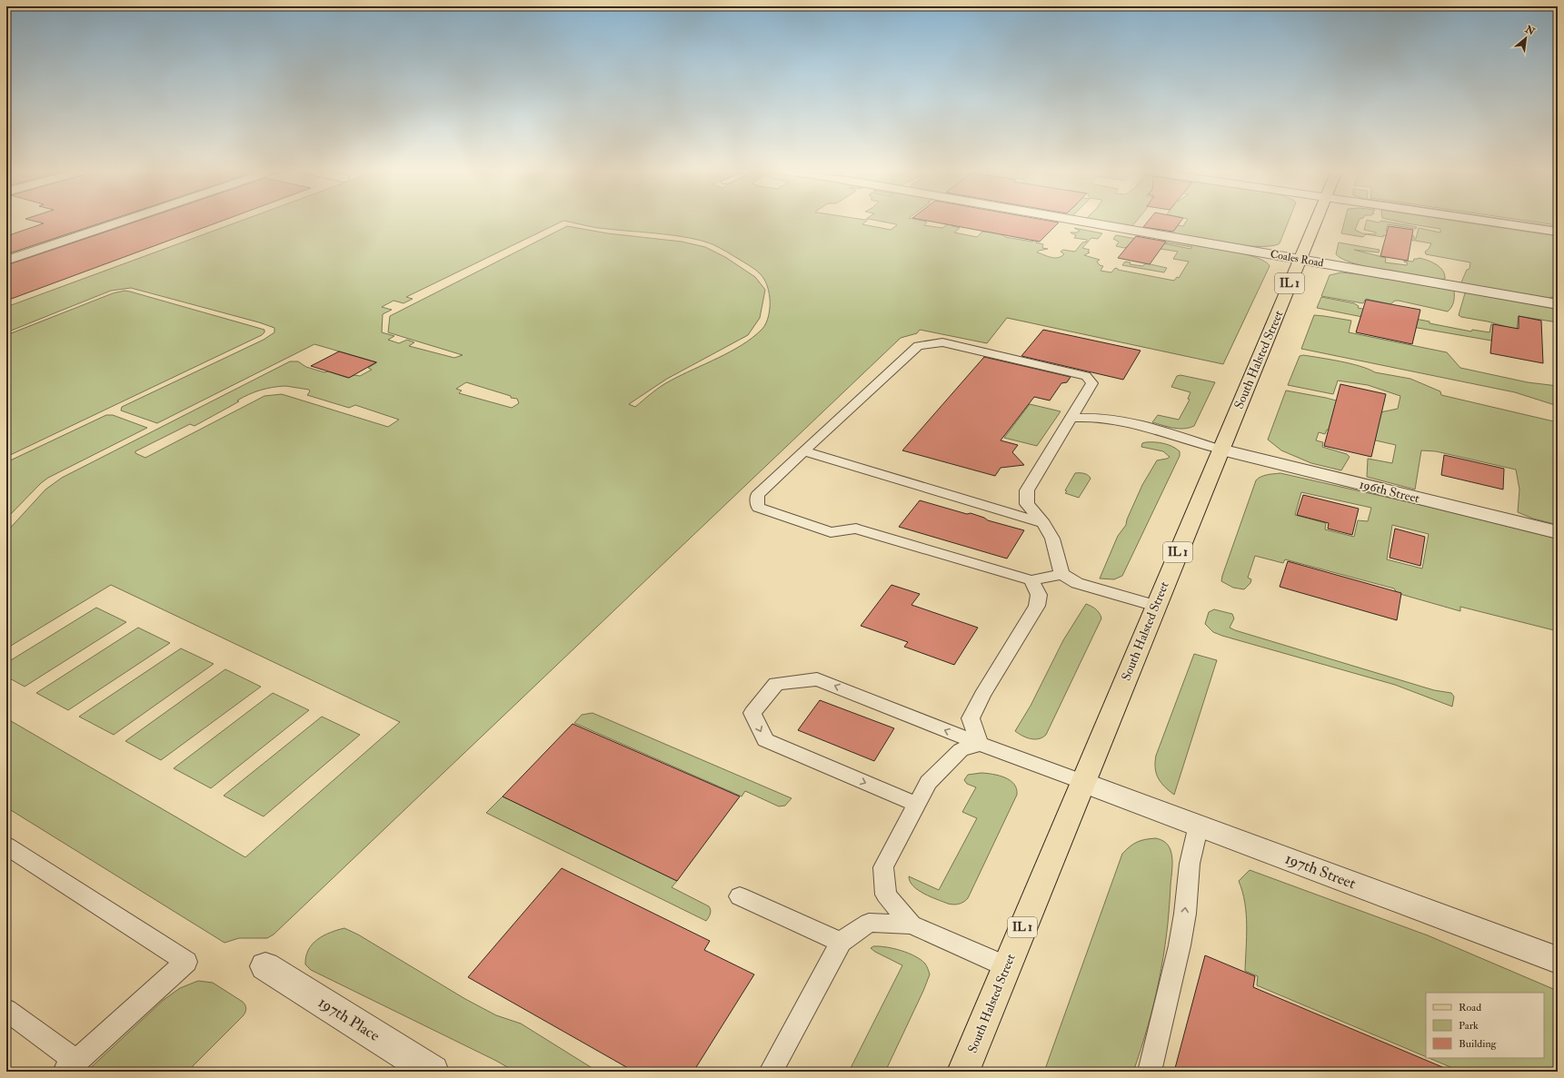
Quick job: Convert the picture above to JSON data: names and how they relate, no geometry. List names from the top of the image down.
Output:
{
  "streets": {
    "main road": ["IL 1", "South Halsted Street"],
    "street": [
      "Coales Road",
      "196th Street",
      "197th Street",
      "197th Place"
    ]
  },
  "crossings": [
    ["Coales Road", "South Halsted Street"],
    ["South Halsted Street", "196th Street"],
    ["South Halsted Street", "197th Street"]
  ],
  "legend": ["Road", "Park", "Building"],
  "north": "top right"
}
